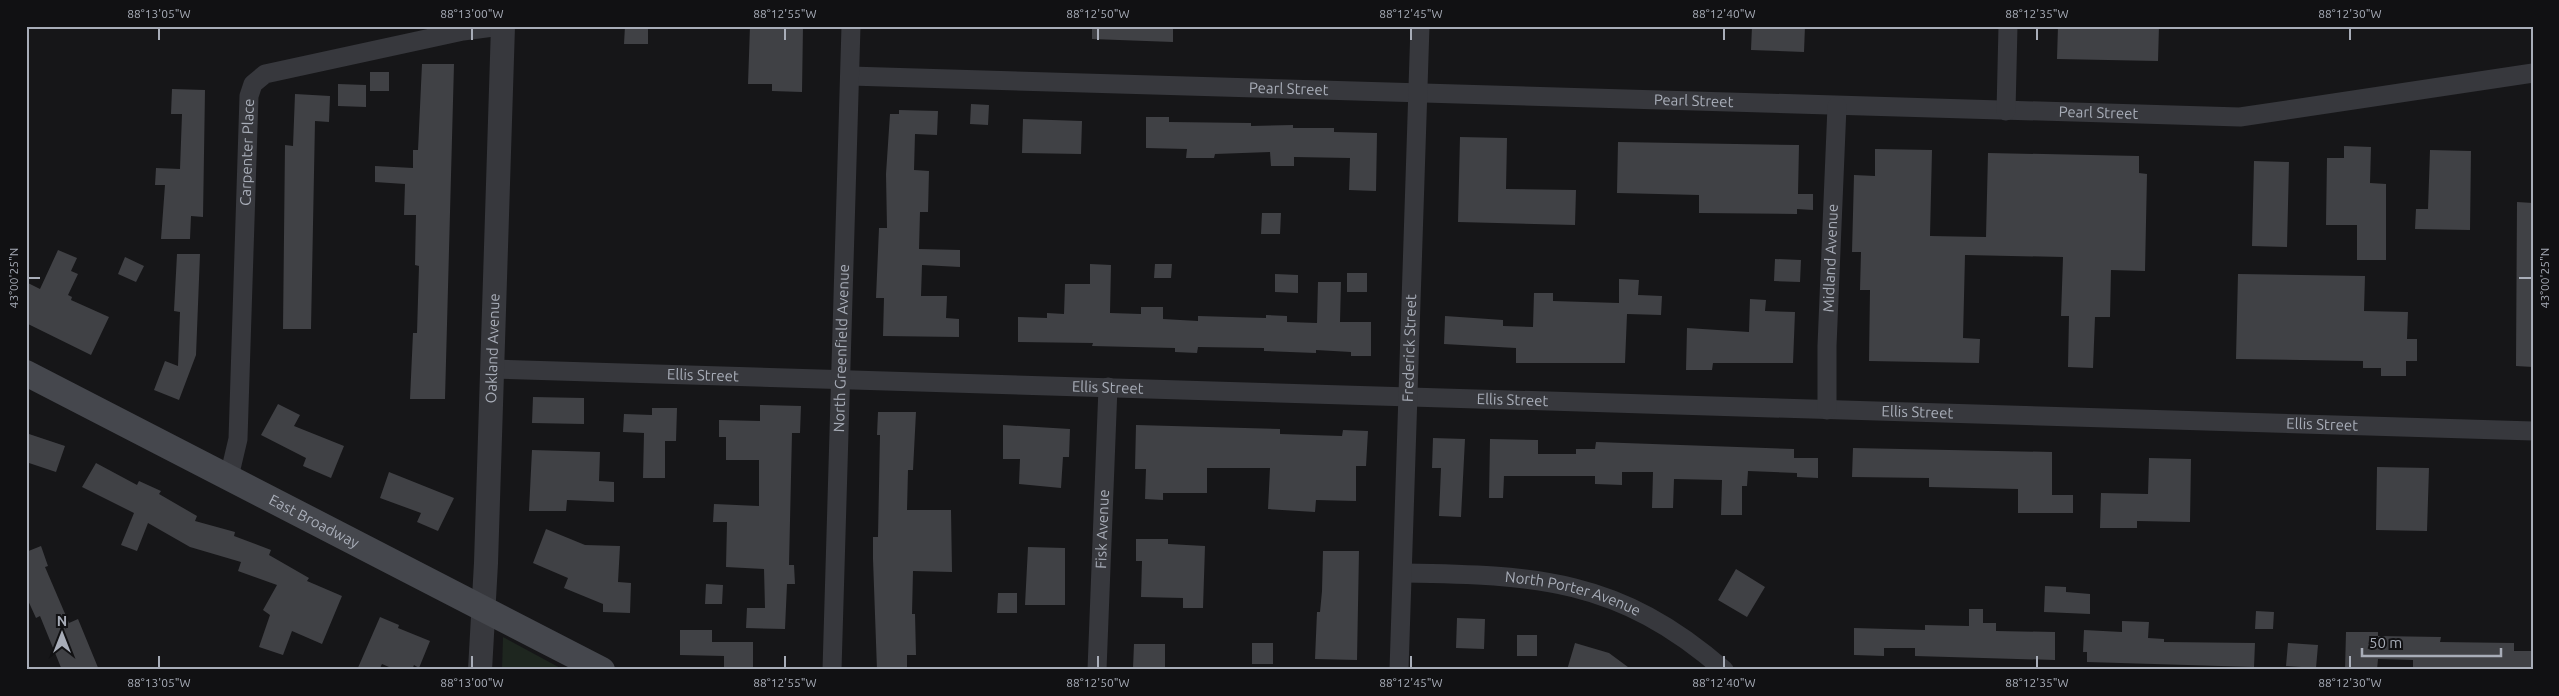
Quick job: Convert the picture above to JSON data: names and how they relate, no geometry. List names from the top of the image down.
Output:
{
  "streets": {
    "main road": ["East Broadway"],
    "street": [
      "Pearl Street",
      "Carpenter Place",
      "Midland Avenue",
      "Oakland Avenue",
      "North Greenfield Avenue",
      "Frederick Street",
      "Ellis Street",
      "Fisk Avenue",
      "North Porter Avenue"
    ]
  },
  "crossings": [
    ["Pearl Street", "Midland Avenue"],
    ["Pearl Street", "North Greenfield Avenue"],
    ["Pearl Street", "Frederick Street"],
    ["Carpenter Place", "Oakland Avenue"],
    ["Carpenter Place", "East Broadway"],
    ["Midland Avenue", "Ellis Street"],
    ["Oakland Avenue", "Ellis Street"],
    ["Oakland Avenue", "East Broadway"],
    ["North Greenfield Avenue", "Ellis Street"],
    ["Frederick Street", "Ellis Street"],
    ["Frederick Street", "North Porter Avenue"],
    ["Ellis Street", "Fisk Avenue"]
  ],
  "scale_bar": "50 m",
  "north": "top",
  "coordinates": [
    "88°13'05\"W",
    "88°13'00\"W",
    "88°12'55\"W",
    "88°12'50\"W",
    "88°12'45\"W",
    "88°12'40\"W",
    "88°12'35\"W",
    "88°12'30\"W",
    "43°00'25\"N"
  ]
}
